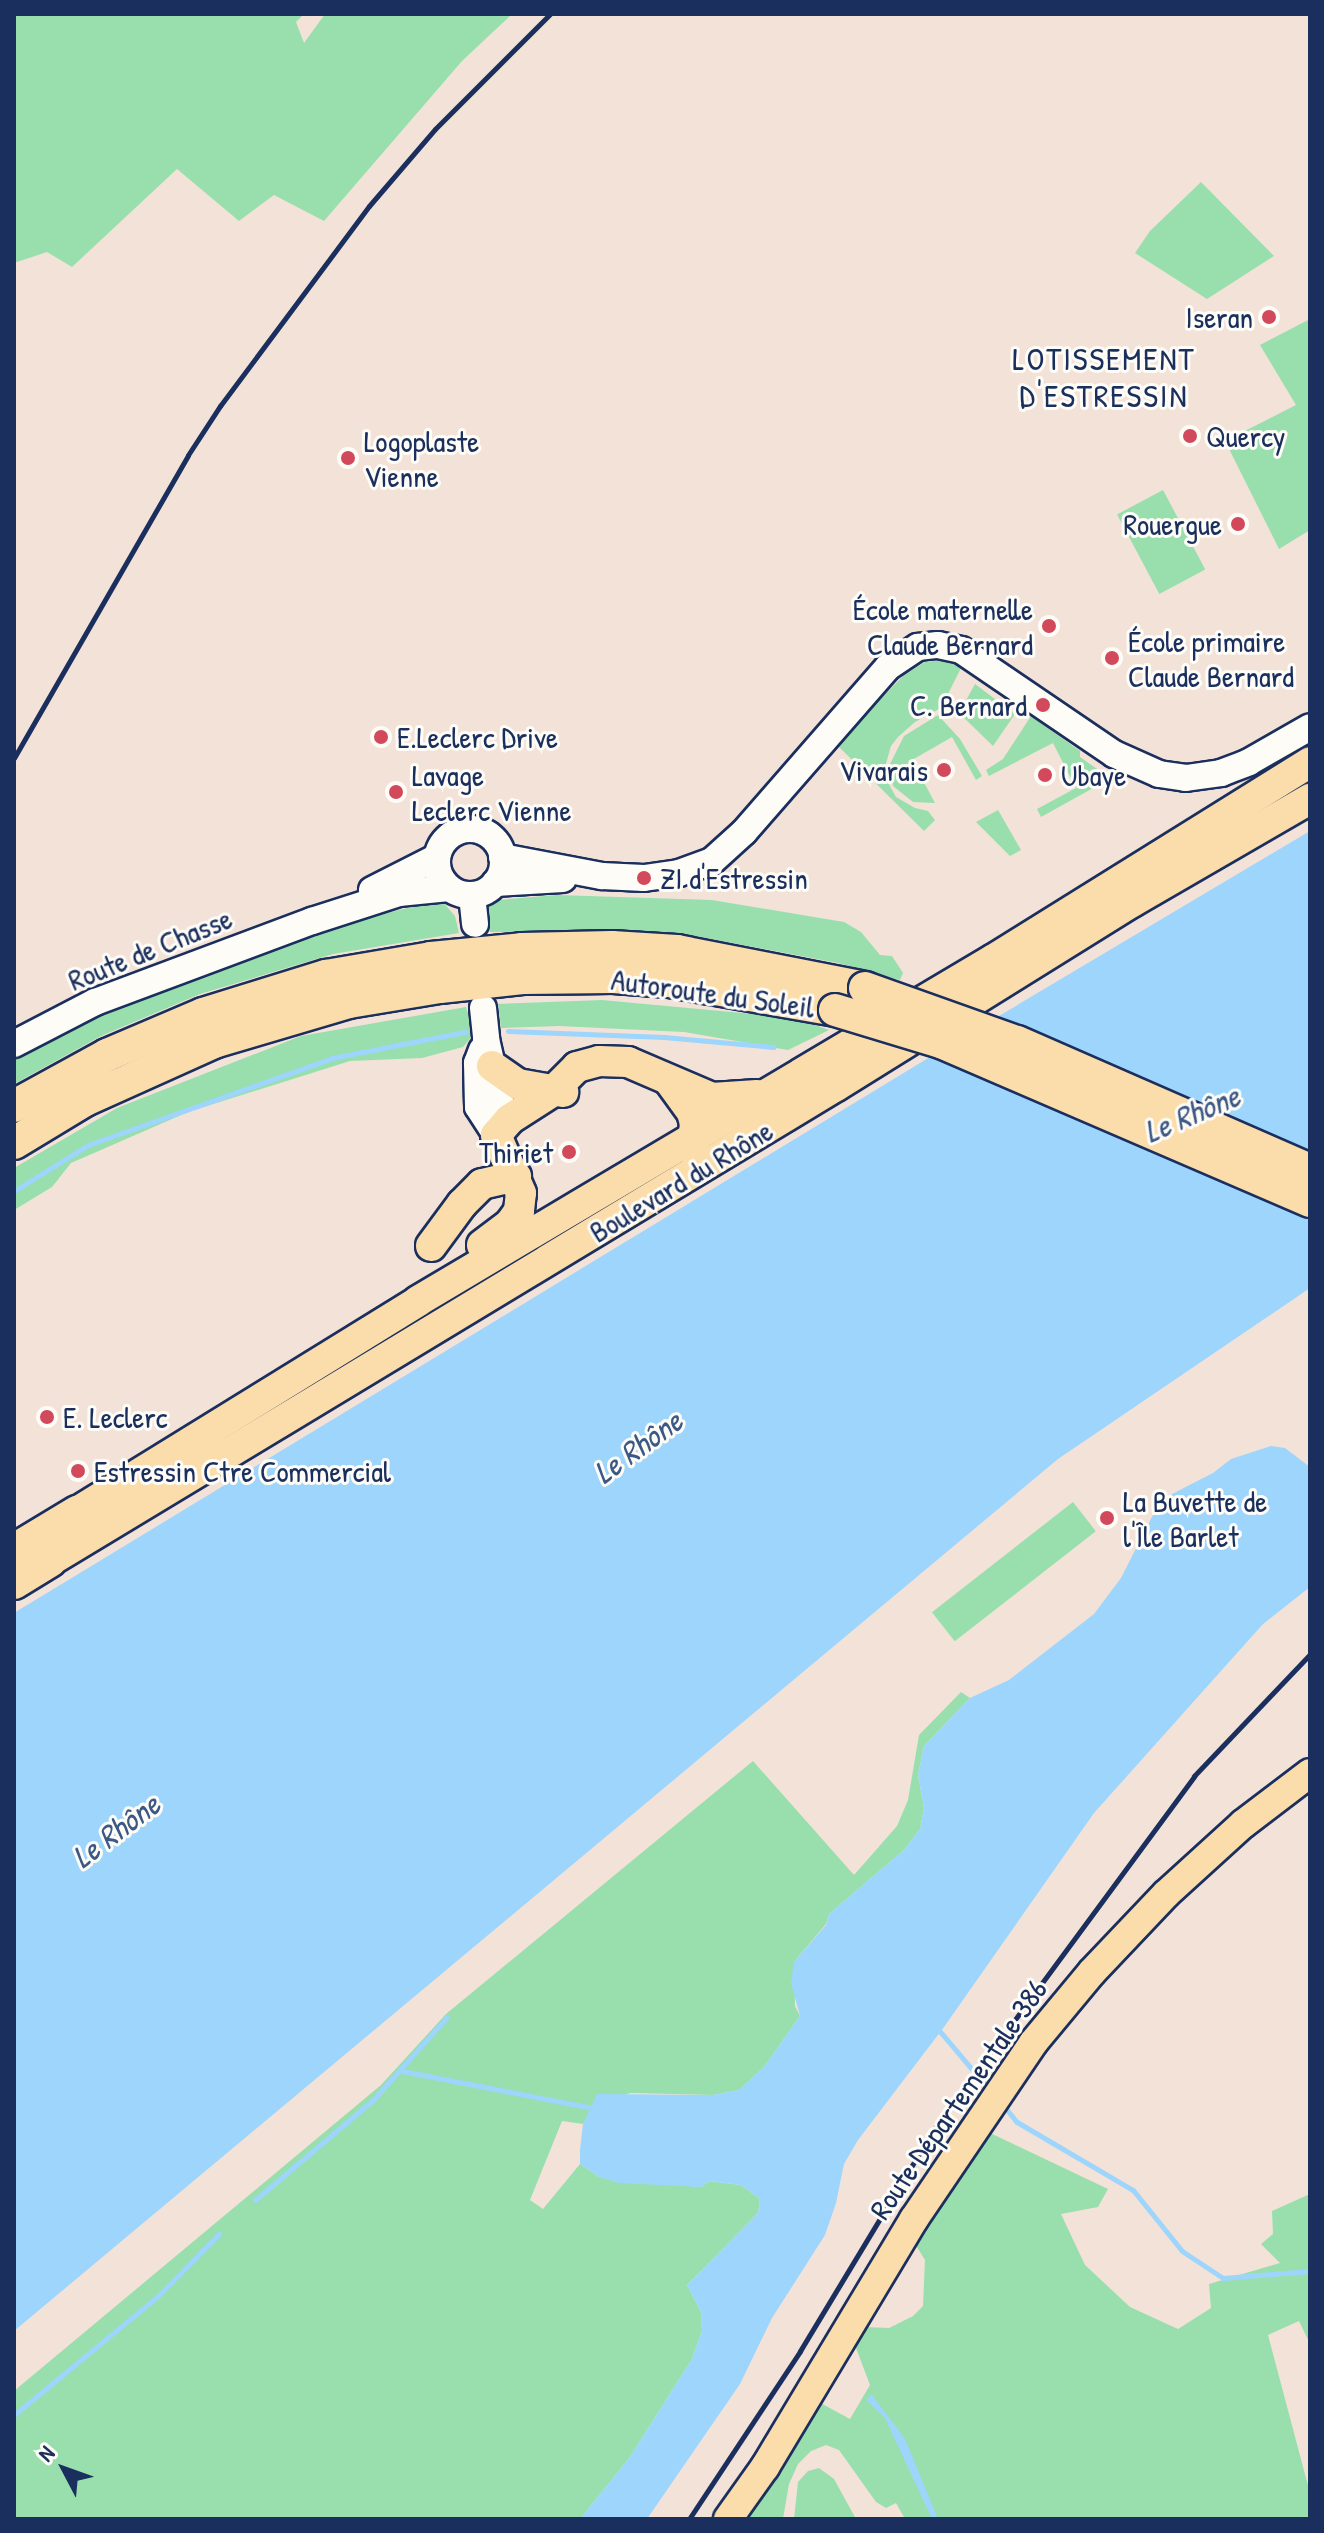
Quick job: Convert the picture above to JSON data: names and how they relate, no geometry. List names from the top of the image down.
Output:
{
  "streets": {
    "highway": ["Autoroute du Soleil", "Boulevard du Rhône"],
    "main road": ["Route de Chasse", "Route Départementale 386"]
  },
  "districts": ["LOTISSEMENT D'ESTRESSIN"],
  "water": ["Le Rhône"],
  "places": [
    "Iseran",
    "Quercy",
    "Logoplaste Vienne",
    "Rouergue",
    "École maternelle Claude Bernard",
    "École primaire Claude Bernard",
    "C. Bernard",
    "E.Leclerc Drive",
    "Vivarais",
    "Ubaye",
    "Lavage Leclerc Vienne",
    "ZI d'Estressin",
    "Thiriet",
    "E. Leclerc",
    "Estressin Ctre Commercial",
    "La Buvette de l'Île Barlet"
  ],
  "north": "top left"
}
